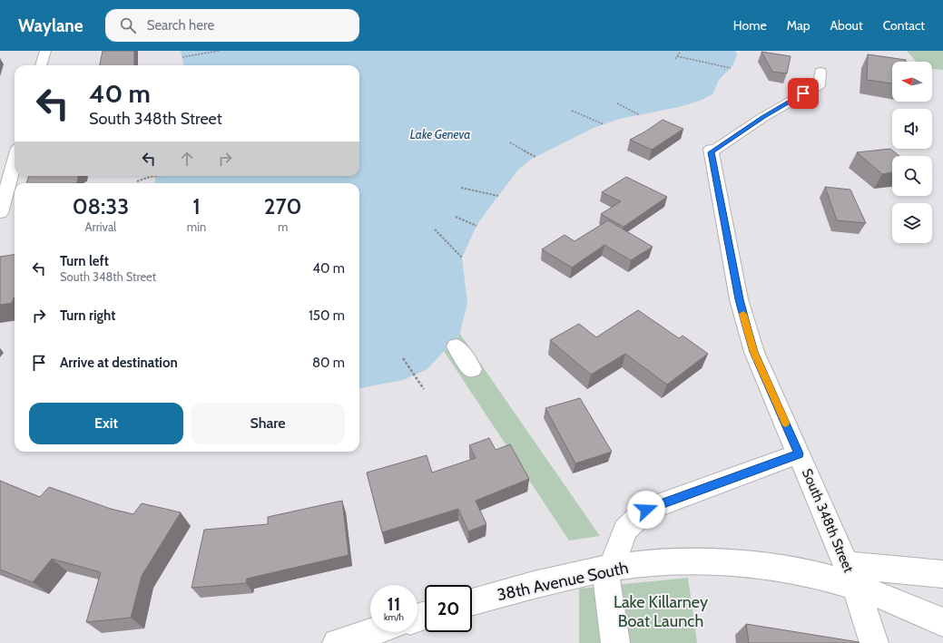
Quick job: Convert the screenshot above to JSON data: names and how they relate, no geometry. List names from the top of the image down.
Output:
{
  "streets": {
    "street": ["South 348th Street", "38th Avenue South"]
  },
  "crossings": [
    ["South 348th Street", "38th Avenue South"]
  ],
  "water": ["Lake Geneva"],
  "parks": ["Lake Killarney Boat Launch"],
  "north": "left",
  "page": {
    "header": "Waylane",
    "search": "Search here",
    "nav": [
      "Home",
      "Map",
      "About",
      "Contact"
    ],
    "turn": ["40 m", "South 348th Street"],
    "eta": [
      "08:33",
      "Arrival",
      "1",
      "min",
      "270",
      "m"
    ],
    "list": [
      {
        "name": "Turn left",
        "note": "South 348th Street",
        "value": "40 m"
      },
      {
        "name": "Turn right",
        "value": "150 m"
      },
      {
        "name": "Arrive at destination",
        "value": "80 m"
      }
    ],
    "buttons": ["Exit", "Share"],
    "speed": "11 km/h",
    "limit": "20"
  }
}
